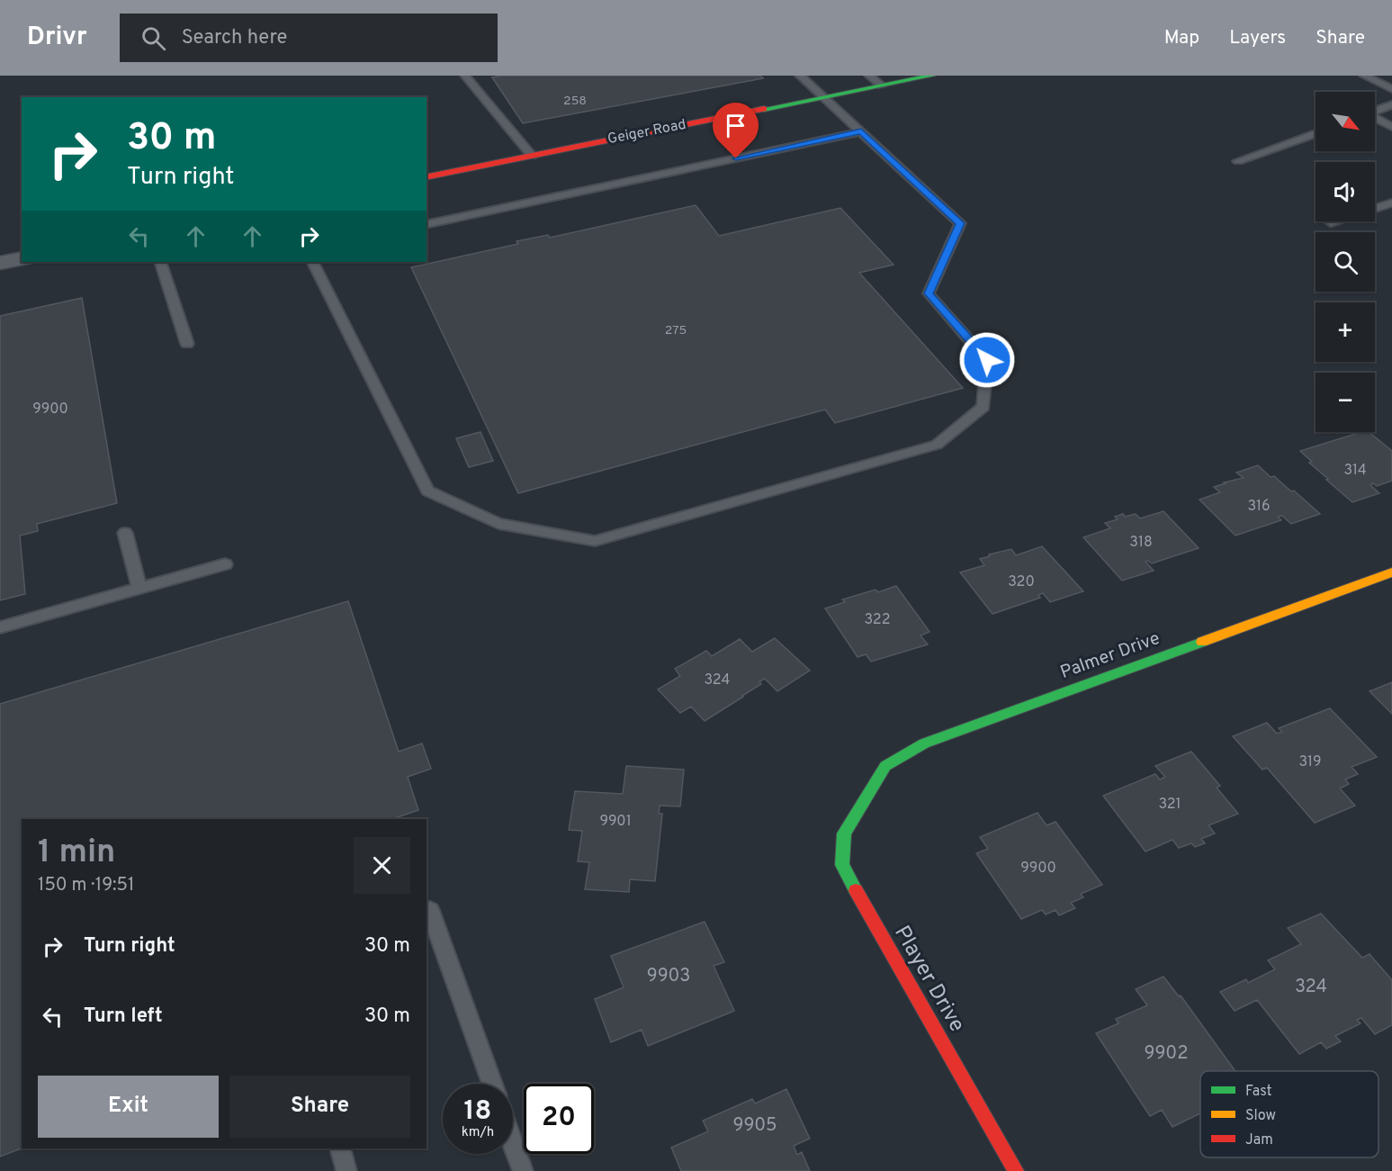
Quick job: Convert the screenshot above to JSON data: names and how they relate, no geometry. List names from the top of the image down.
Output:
{
  "streets": {
    "street": ["Geiger Road", "Palmer Drive", "Player Drive"]
  },
  "crossings": [
    ["Palmer Drive", "Player Drive"]
  ],
  "house_numbers": [
    "258",
    "275",
    "9900",
    "314",
    "316",
    "318",
    "320",
    "322",
    "324",
    "319",
    "321",
    "9901",
    "9900",
    "9903",
    "324",
    "9902",
    "9905"
  ],
  "legend": ["Fast", "Slow", "Jam"],
  "north": "bottom right",
  "page": {
    "header": "Drivr",
    "search": "Search here",
    "nav": ["Map", "Layers", "Share"],
    "map_buttons": ["+", "−"],
    "turn": ["30 m", "Turn right"],
    "heading": ["1 min", "150 m · 19:51"],
    "list": [
      {
        "name": "Turn right",
        "value": "30 m"
      },
      {
        "name": "Turn left",
        "value": "30 m"
      }
    ],
    "buttons": ["Exit", "Share"],
    "speed": "18 km/h",
    "limit": "20"
  }
}
